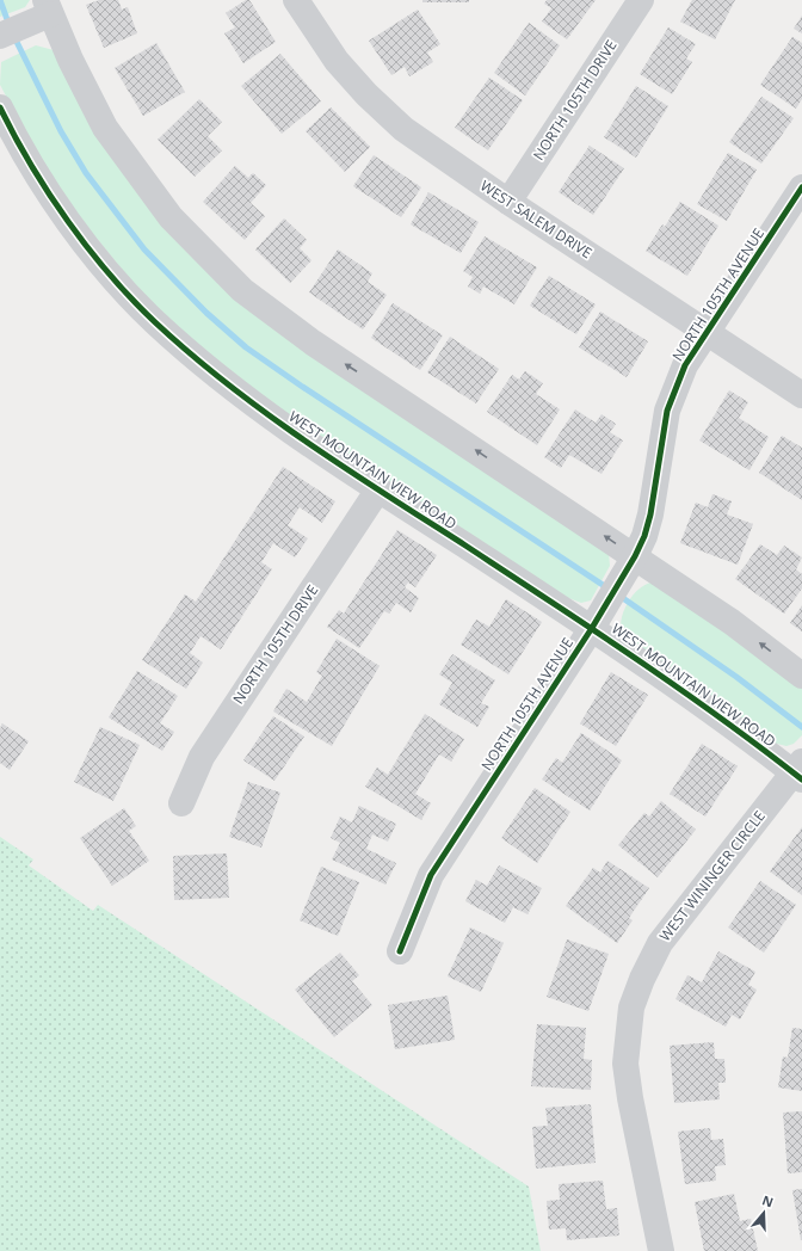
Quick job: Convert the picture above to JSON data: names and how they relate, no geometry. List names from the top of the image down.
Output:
{
  "streets": {
    "street": [
      "NORTH 105TH DRIVE",
      "WEST SALEM DRIVE",
      "NORTH 105TH AVENUE",
      "WEST MOUNTAIN VIEW ROAD",
      "WEST WININGER CIRCLE"
    ]
  },
  "crossings": [
    ["NORTH 105TH DRIVE", "WEST SALEM DRIVE"],
    ["NORTH 105TH DRIVE", "WEST MOUNTAIN VIEW ROAD"],
    ["WEST SALEM DRIVE", "NORTH 105TH AVENUE"],
    ["NORTH 105TH AVENUE", "WEST MOUNTAIN VIEW ROAD"],
    ["WEST MOUNTAIN VIEW ROAD", "WEST WININGER CIRCLE"]
  ],
  "north": "top"
}
